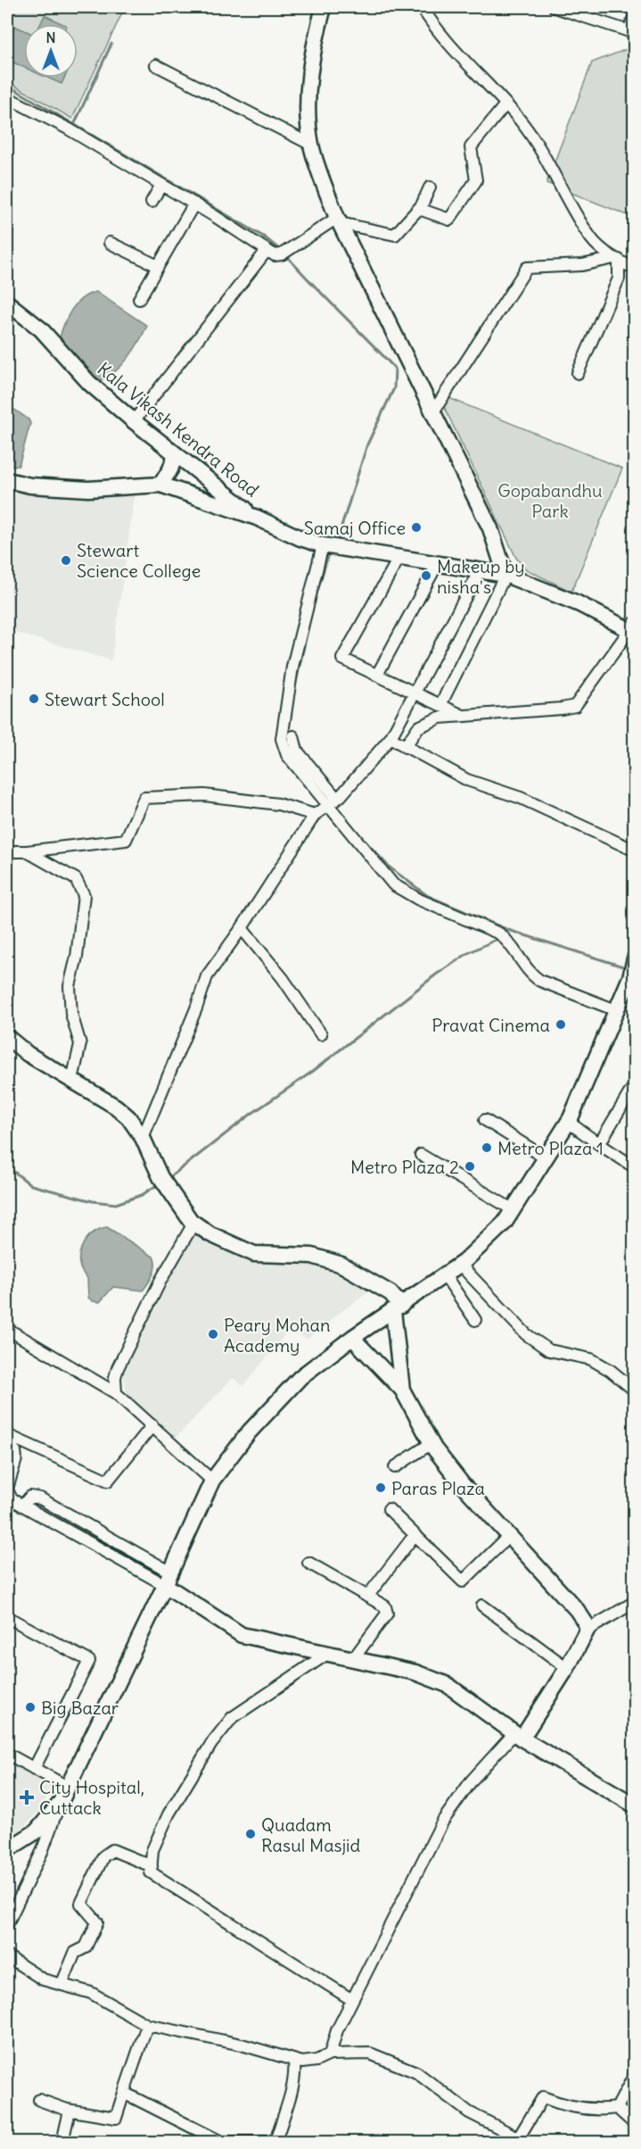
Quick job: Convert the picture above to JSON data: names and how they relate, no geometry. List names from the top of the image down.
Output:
{
  "streets": {
    "main road": ["Kala Vikash Kendra Road"]
  },
  "parks": ["Gopabandhu Park"],
  "places": {
    "other": [
      "Samaj Office",
      "Stewart Science College",
      "Makeup by nisha's",
      "Stewart School",
      "Pravat Cinema",
      "Metro Plaza 1",
      "Metro Plaza 2",
      "Peary Mohan Academy",
      "Paras Plaza",
      "Big Bazar",
      "Quadam Rasul Masjid"
    ],
    "health": ["City Hospital, Cuttack"]
  },
  "north": "top"
}
